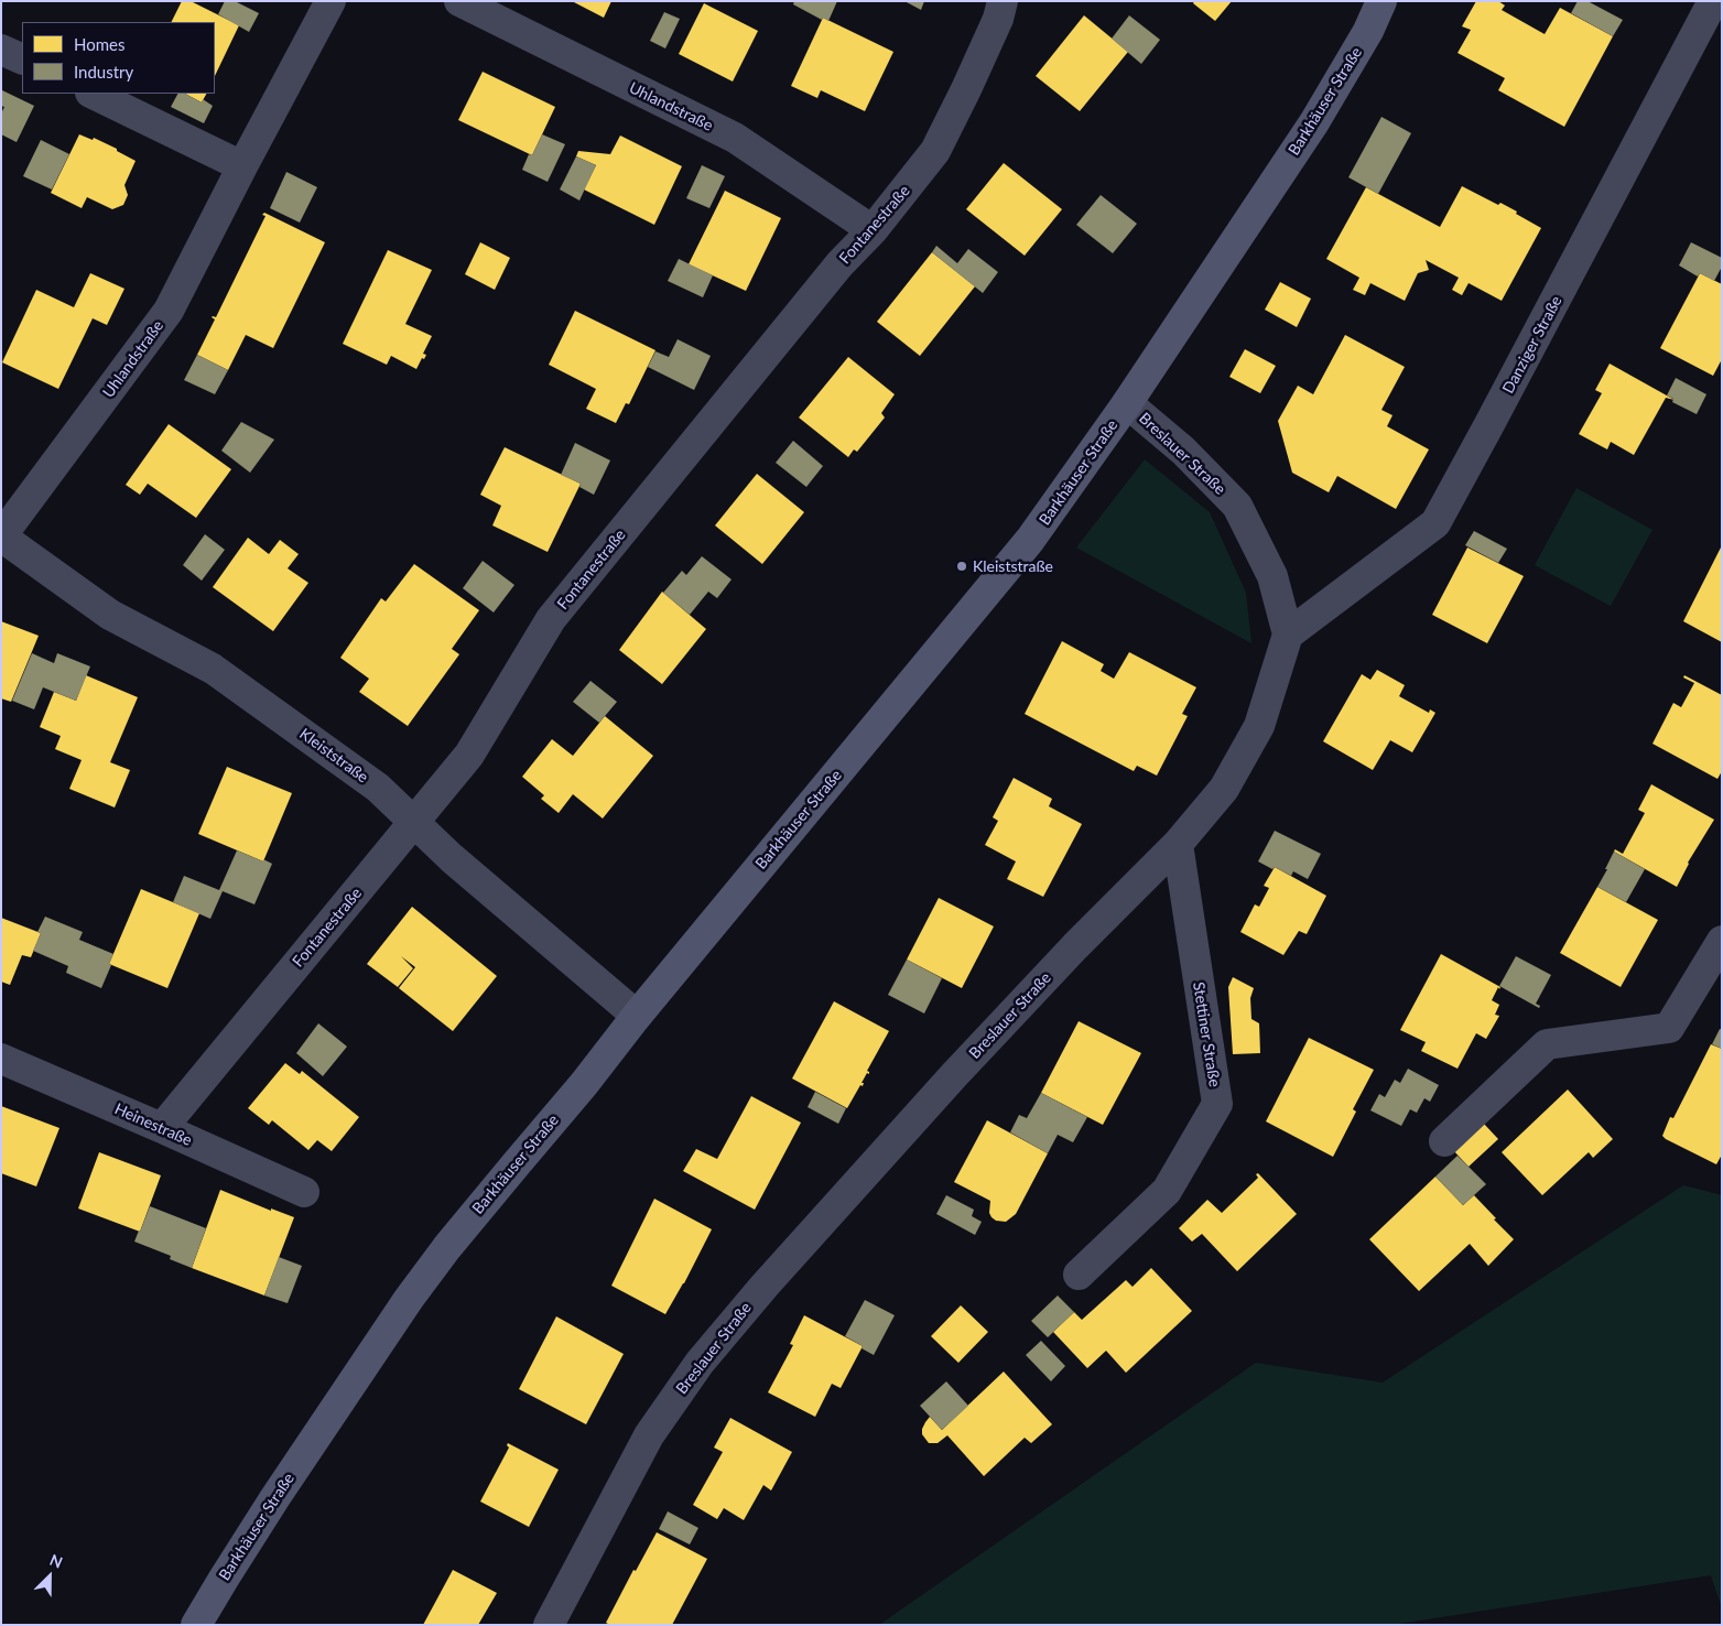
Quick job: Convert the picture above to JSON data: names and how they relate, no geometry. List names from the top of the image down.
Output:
{
  "streets": {
    "street": [
      "Barkhäuser Straße",
      "Uhlandstraße",
      "Fontanestraße",
      "Danziger Straße",
      "Breslauer Straße",
      "Kleiststraße",
      "Stettiner Straße",
      "Heinestraße"
    ]
  },
  "crossings": [
    ["Barkhäuser Straße", "Breslauer Straße"],
    ["Barkhäuser Straße", "Kleiststraße"],
    ["Uhlandstraße", "Fontanestraße"],
    ["Uhlandstraße", "Kleiststraße"],
    ["Fontanestraße", "Kleiststraße"],
    ["Fontanestraße", "Heinestraße"],
    ["Danziger Straße", "Breslauer Straße"],
    ["Breslauer Straße", "Stettiner Straße"]
  ],
  "places": ["Kleiststraße"],
  "legend": ["Homes", "Industry"],
  "north": "top right"
}
